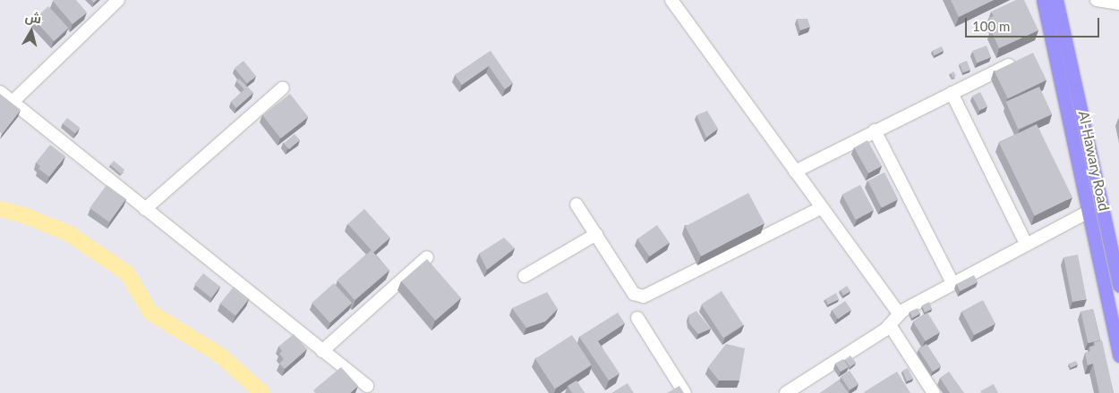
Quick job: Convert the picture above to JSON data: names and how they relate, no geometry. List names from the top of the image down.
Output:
{
  "streets": {
    "highway": ["Al-Hawary Road"]
  },
  "scale_bar": "100 m",
  "north": "top"
}
